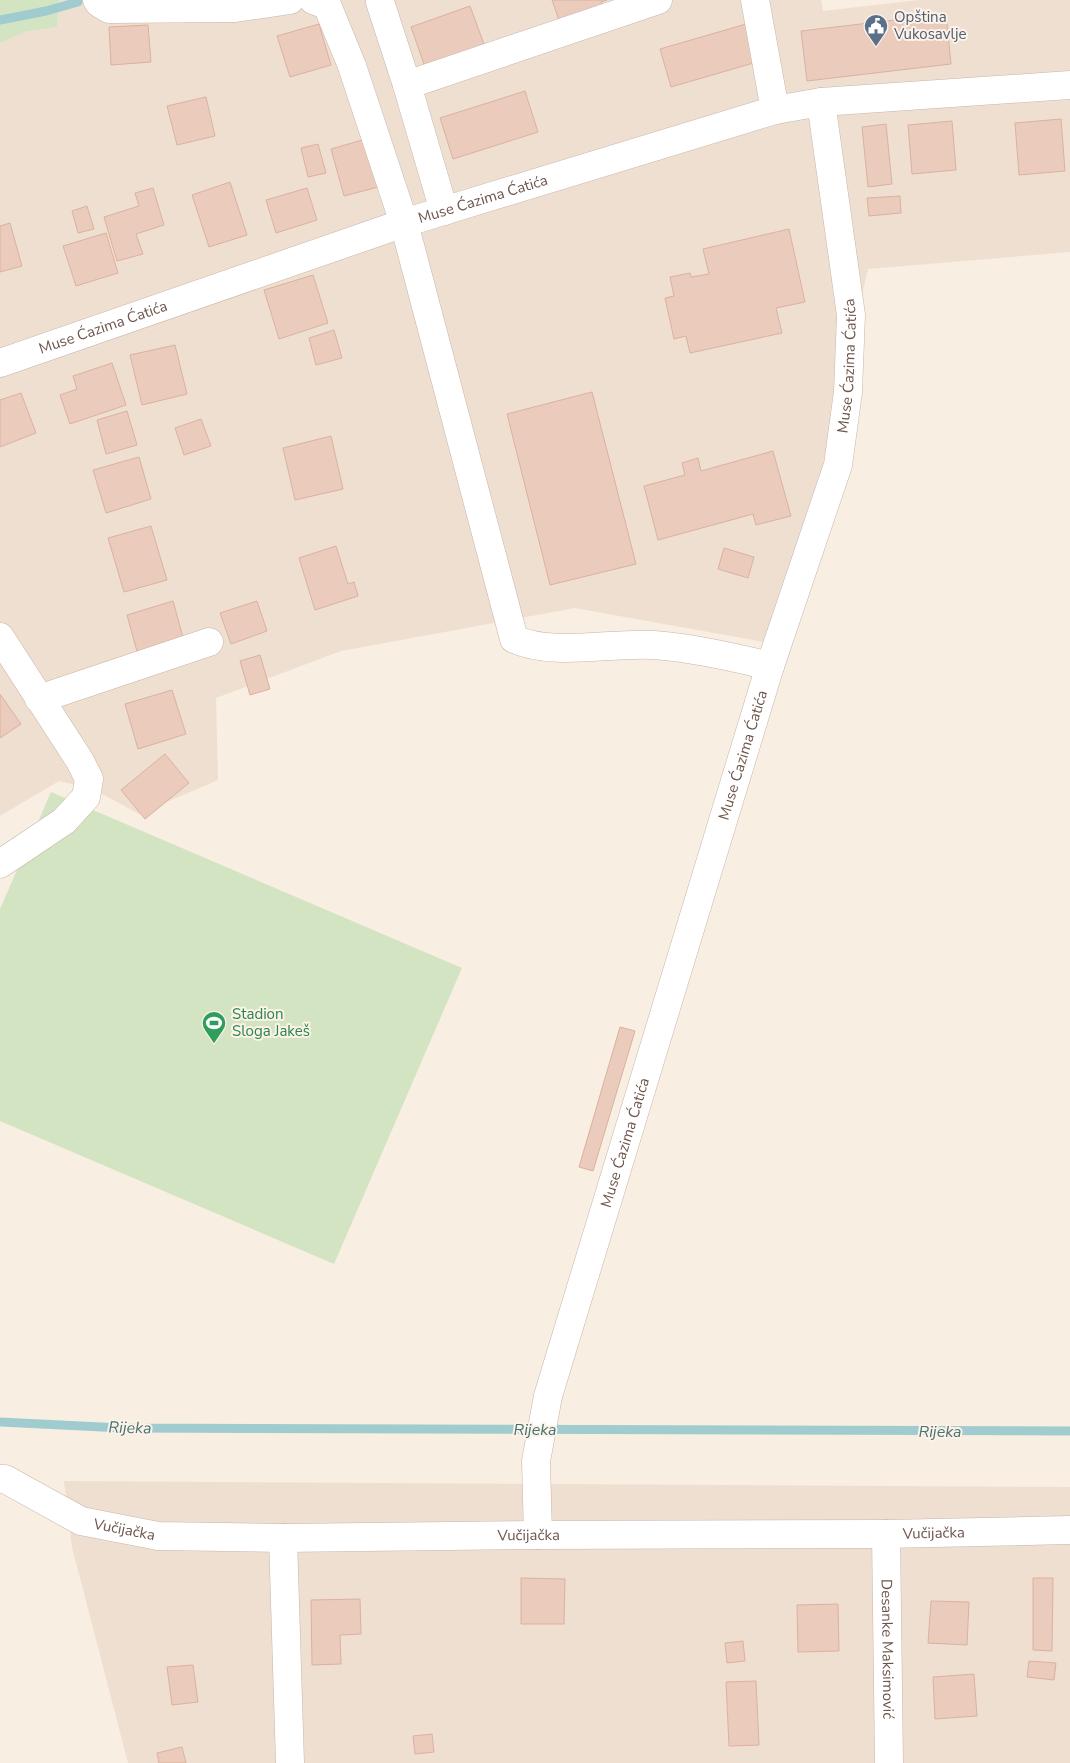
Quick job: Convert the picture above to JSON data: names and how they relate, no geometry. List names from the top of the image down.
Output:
{
  "streets": {
    "street": ["Muse Ćazima Ćatića", "Vučijačka", "Desanke Maksimović"]
  },
  "crossings": [
    ["Muse Ćazima Ćatića", "Vučijačka"],
    ["Vučijačka", "Desanke Maksimović"]
  ],
  "water": ["Rijeka"],
  "places": {
    "public building": ["Opština Vukosavlje"],
    "sports": ["Stadion Sloga Jakeš"]
  }
}
